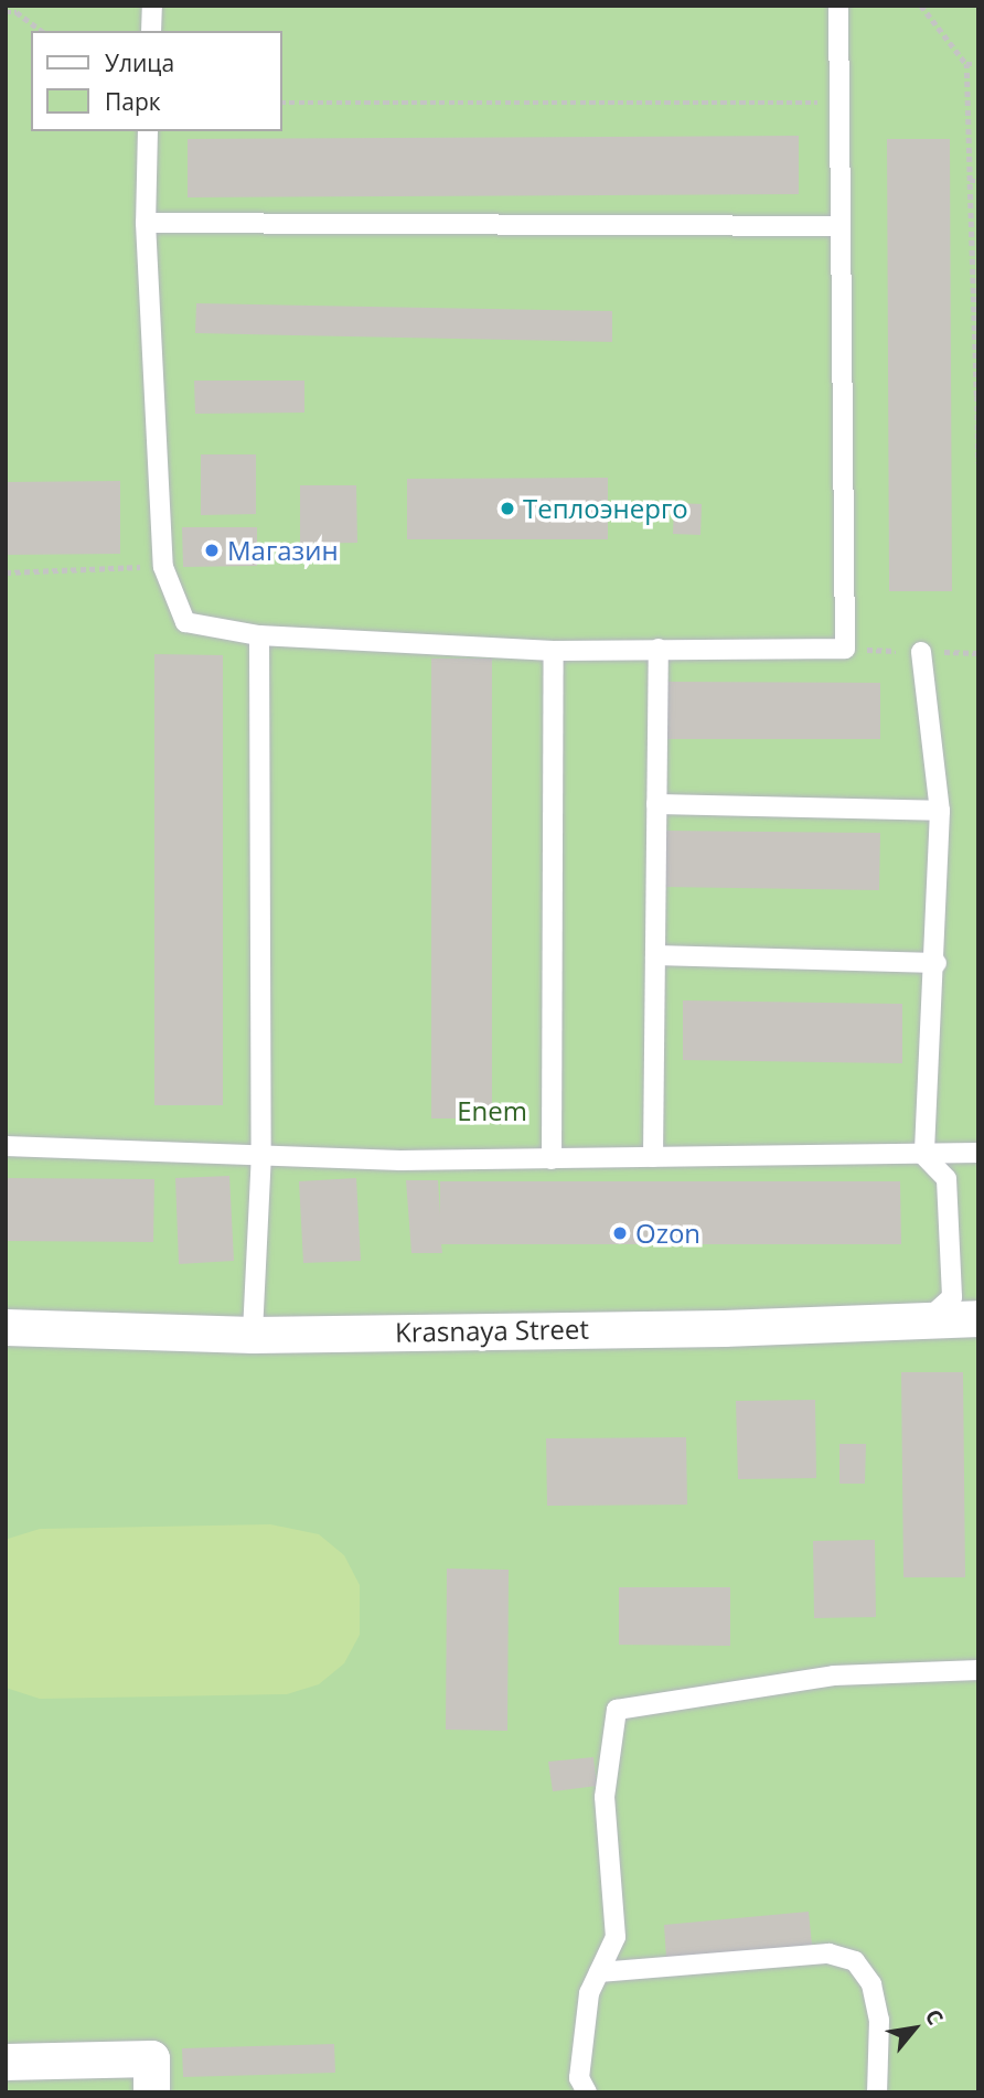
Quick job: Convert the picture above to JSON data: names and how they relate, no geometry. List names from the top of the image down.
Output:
{
  "streets": {
    "street": ["Krasnaya Street"]
  },
  "parks": ["Enem"],
  "places": ["Теплоэнерго", "Магазин", "Ozon"],
  "legend": ["Улица", "Парк"],
  "north": "top right"
}
